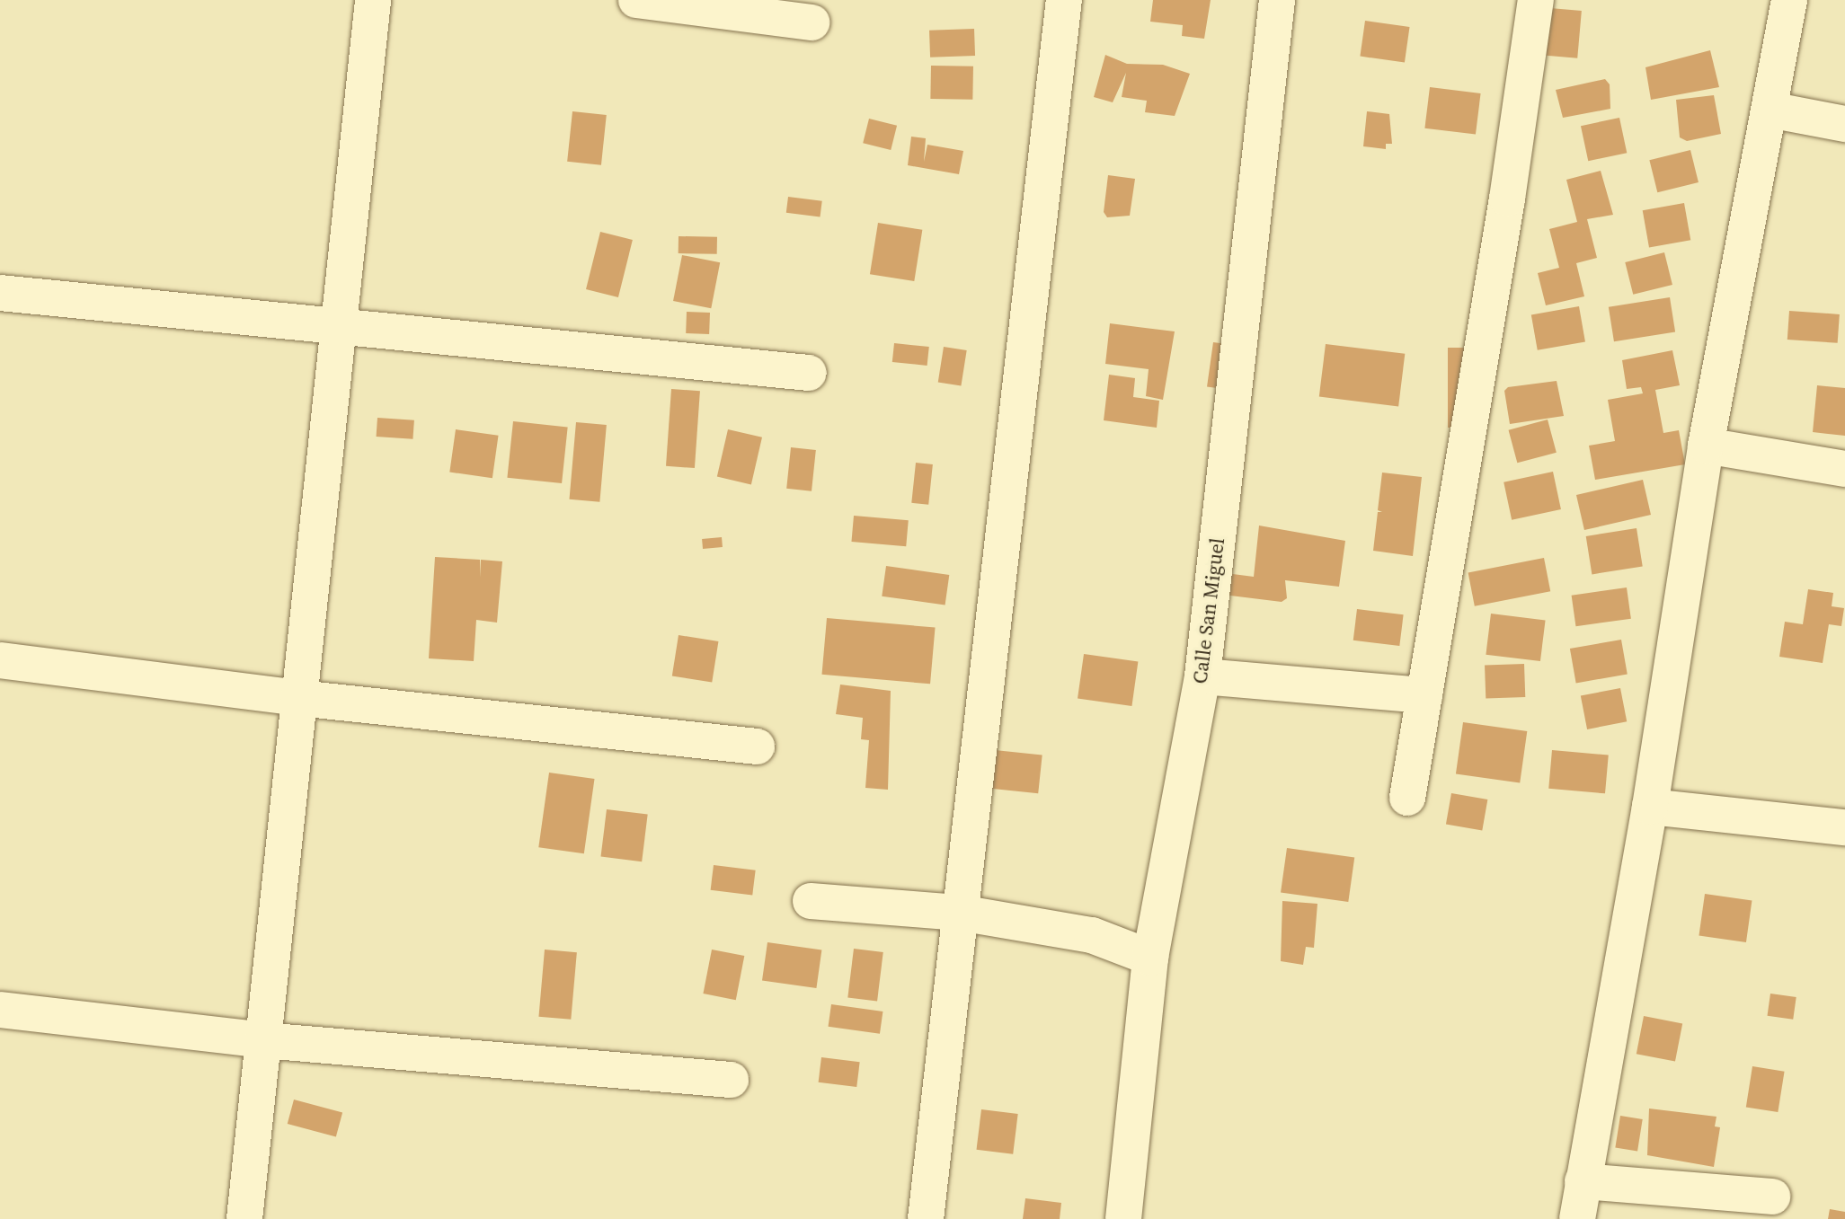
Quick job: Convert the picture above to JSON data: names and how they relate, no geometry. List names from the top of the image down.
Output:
{
  "streets": {
    "street": ["Calle San Miguel"]
  }
}
